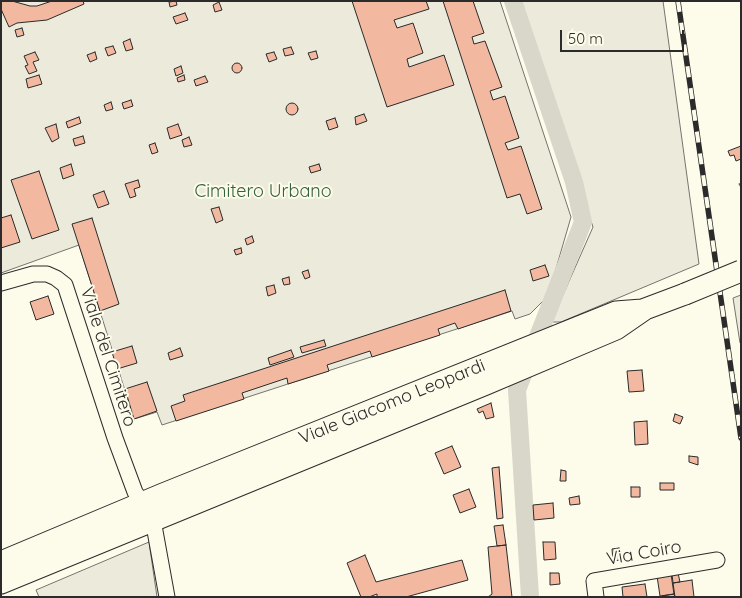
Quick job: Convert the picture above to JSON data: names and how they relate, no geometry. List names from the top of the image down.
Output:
{
  "streets": {
    "main road": ["Viale Giacomo Leopardi"],
    "street": ["Viale del Cimitero", "Via Coiro"]
  },
  "crossings": [
    ["Viale del Cimitero", "Viale Giacomo Leopardi"]
  ],
  "parks": ["Cimitero Urbano"],
  "scale_bar": "50 m"
}
